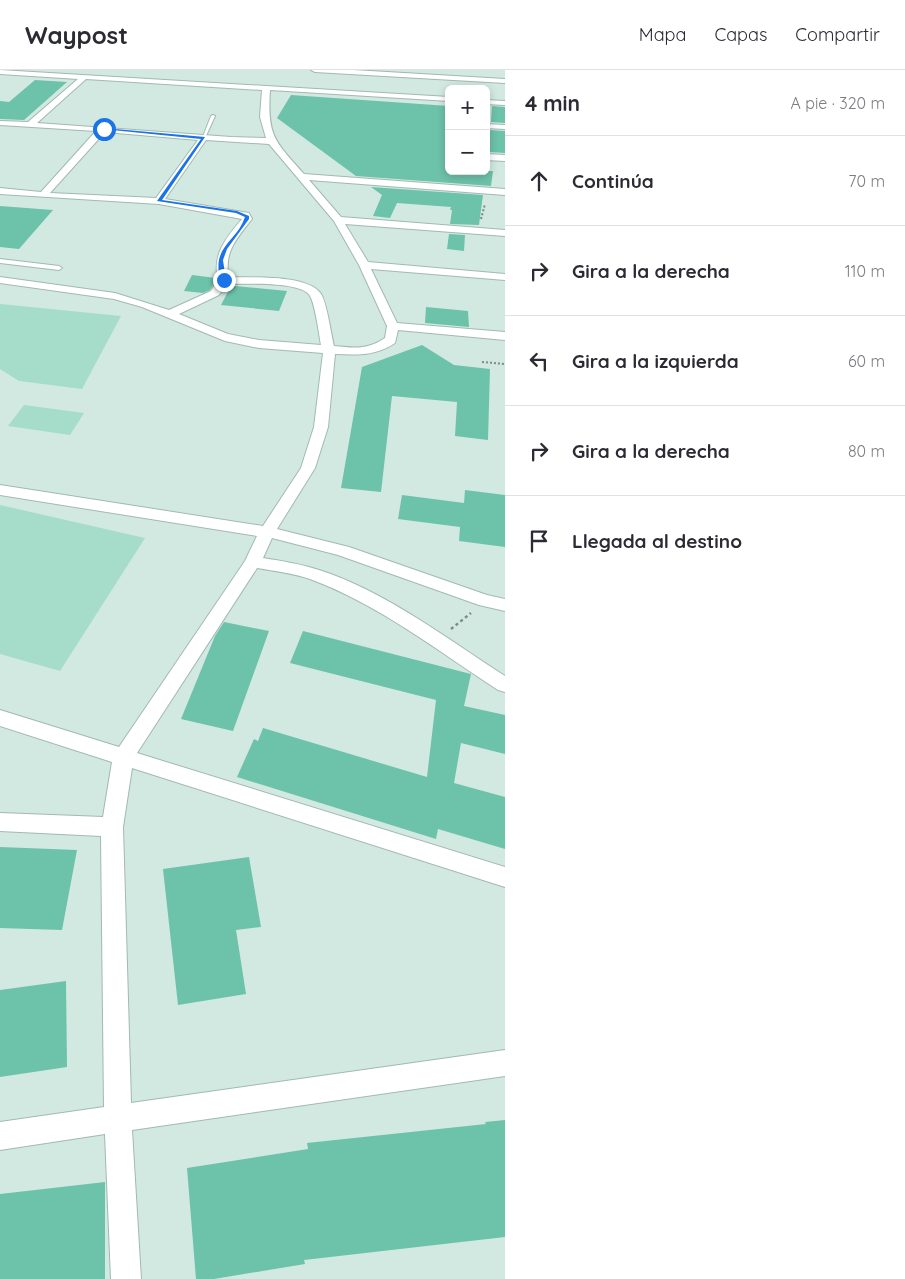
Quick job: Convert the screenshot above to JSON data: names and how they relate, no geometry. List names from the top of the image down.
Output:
{
  "page": {
    "header": "Waypost",
    "nav": ["Mapa", "Capas", "Compartir"],
    "heading": ["4 min", "A pie · 320 m"],
    "map_buttons": ["+", "−"],
    "list": [
      ["Continúa", "70 m"],
      ["Gira a la derecha", "110 m"],
      ["Gira a la izquierda", "60 m"],
      ["Gira a la derecha", "80 m"],
      "Llegada al destino"
    ]
  }
}
